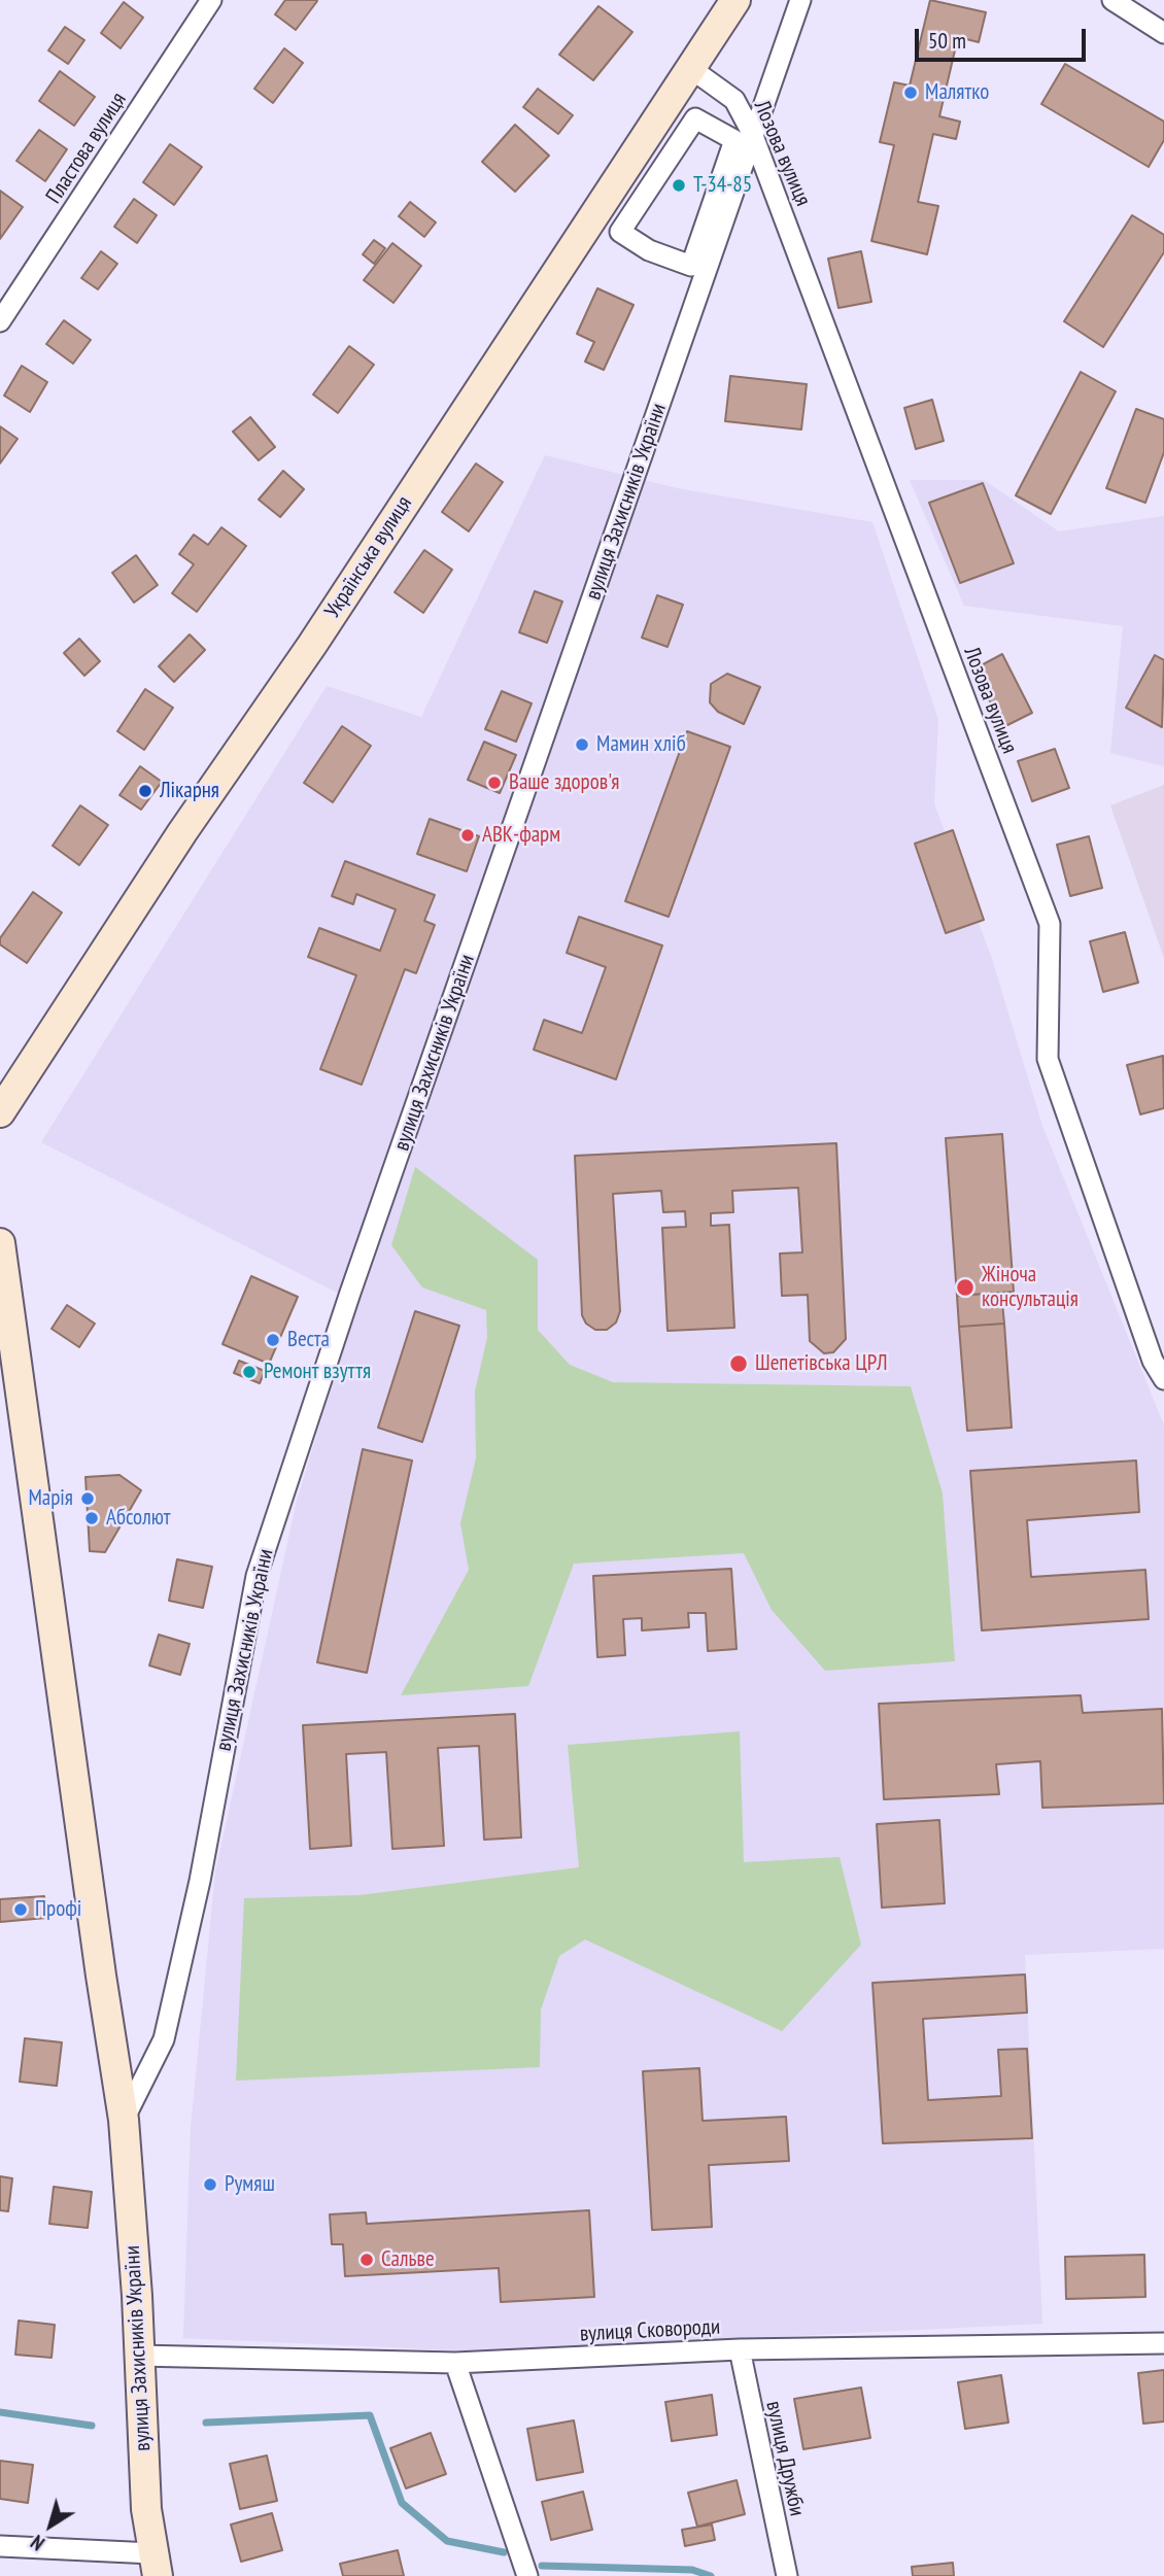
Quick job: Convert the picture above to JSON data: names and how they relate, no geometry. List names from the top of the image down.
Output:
{
  "streets": {
    "main road": ["вулиця Захисників України", "Українська вулиця"],
    "street": [
      "Пластова вулиця",
      "Лозова вулиця",
      "вулиця Сковороди",
      "вулиця Дружби"
    ]
  },
  "crossings": [
    ["Лозова вулиця", "вулиця Захисників України"],
    ["Лозова вулиця", "Українська вулиця"],
    ["вулиця Захисників України", "вулиця Сковороди"],
    ["вулиця Сковороди", "вулиця Дружби"]
  ],
  "places": [
    "Малятко",
    "Т-34-85",
    "Мамин хліб",
    "Ваше здоров'я",
    "Лікарня",
    "АВК-фарм",
    "Жіноча консультація",
    "Веста",
    "Шепетівська ЦРЛ",
    "Ремонт взуття",
    "Марія",
    "Абсолют",
    "Профі",
    "Румяш",
    "Сальве"
  ],
  "scale_bar": "50 m",
  "north": "bottom left"
}
